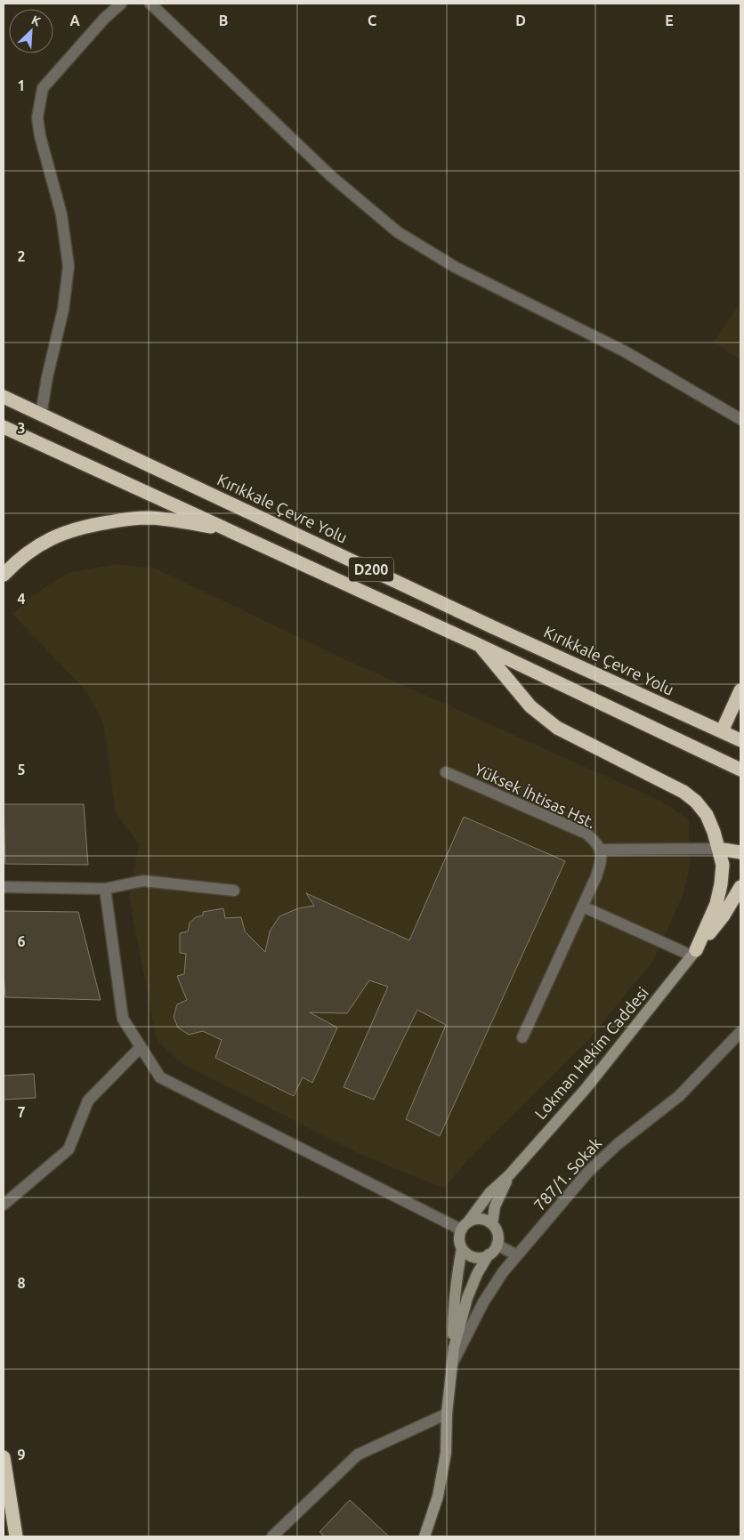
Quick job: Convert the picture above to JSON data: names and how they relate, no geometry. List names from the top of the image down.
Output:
{
  "streets": {
    "highway": ["Kırıkkale Çevre Yolu", "D200"],
    "street": ["Yüksek İhtisas Hst.", "Lokman Hekim Caddesi", "787/1. Sokak"]
  },
  "north": "top right",
  "grid": {
    "columns": [
      "A",
      "B",
      "C",
      "D",
      "E"
    ],
    "rows": [
      "1",
      "2",
      "3",
      "4",
      "5",
      "6",
      "7",
      "8",
      "9"
    ]
  }
}
